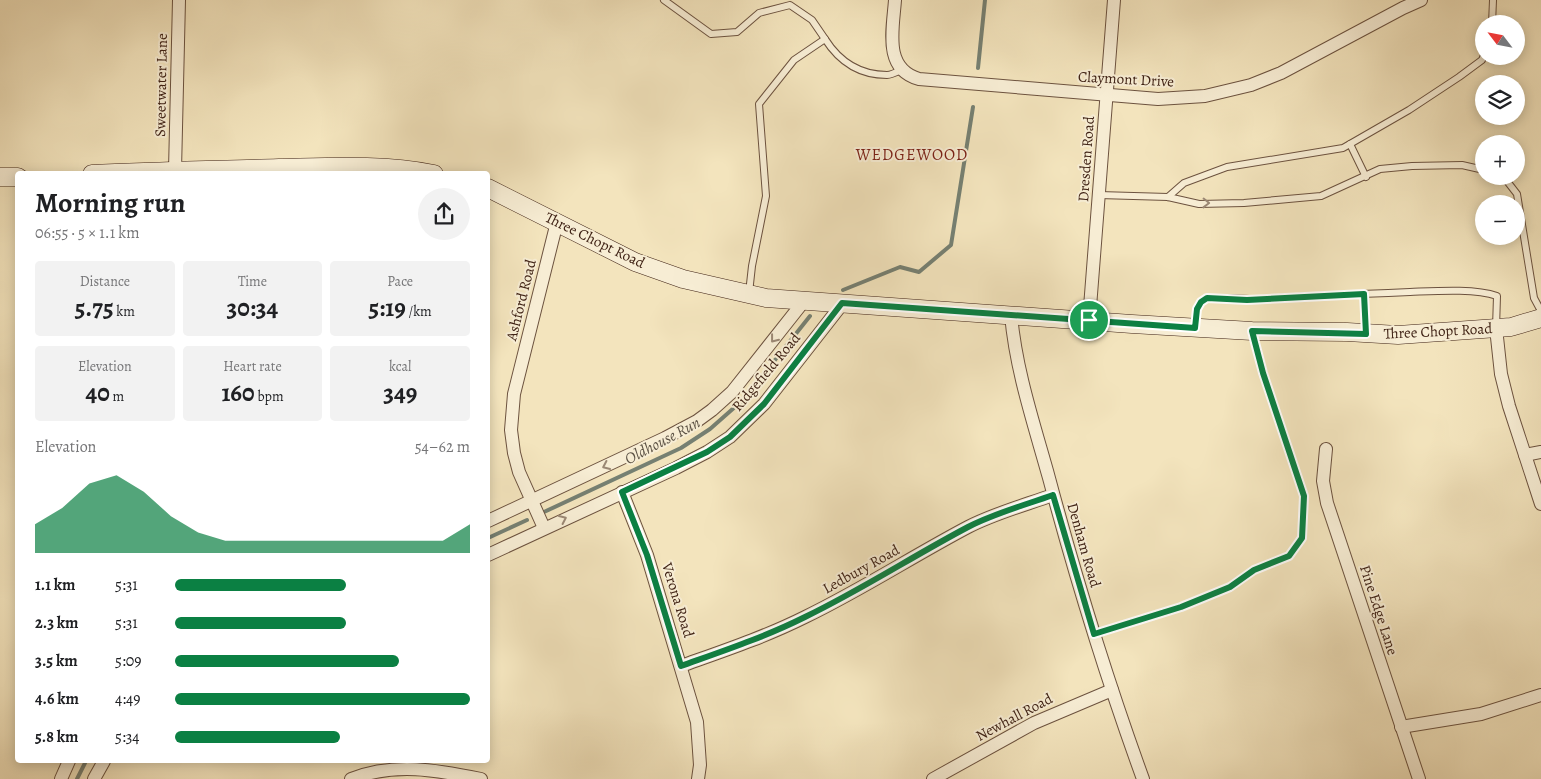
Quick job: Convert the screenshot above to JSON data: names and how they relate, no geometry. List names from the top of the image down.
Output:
{
  "streets": {
    "main road": ["Three Chopt Road"],
    "street": [
      "Claymont Drive",
      "Sweetwater Lane",
      "Dresden Road",
      "Ashford Road",
      "Ridgefield Road",
      "Denham Road",
      "Ledbury Road",
      "Verona Road",
      "Pine Edge Lane",
      "Newhall Road"
    ]
  },
  "crossings": [
    ["Claymont Drive", "Dresden Road"],
    ["Dresden Road", "Three Chopt Road"],
    ["Three Chopt Road", "Ashford Road"],
    ["Three Chopt Road", "Ridgefield Road"],
    ["Three Chopt Road", "Denham Road"],
    ["Ashford Road", "Ridgefield Road"],
    ["Ridgefield Road", "Verona Road"],
    ["Denham Road", "Ledbury Road"],
    ["Denham Road", "Newhall Road"],
    ["Ledbury Road", "Verona Road"]
  ],
  "districts": ["WEDGEWOOD"],
  "water": ["Oldhouse Run"],
  "north": "top left",
  "page": {
    "map_buttons": ["+", "−"],
    "heading": ["Morning run", "06:55 · 5 × 1.1 km"],
    "stats": [
      ["Distance", "5.75 km"],
      ["Time", "30:34"],
      ["Pace", "5:19 /km"],
      ["Elevation", "40 m"],
      ["Heart rate", "160 bpm"],
      ["kcal", "349"]
    ],
    "chart": ["Elevation", "54–62 m"],
    "list": [
      {
        "name": "1.1 km",
        "note": "5:31"
      },
      {
        "name": "2.3 km",
        "note": "5:31"
      },
      {
        "name": "3.5 km",
        "note": "5:09"
      },
      {
        "name": "4.6 km",
        "note": "4:49"
      },
      {
        "name": "5.8 km",
        "note": "5:34"
      }
    ]
  }
}
